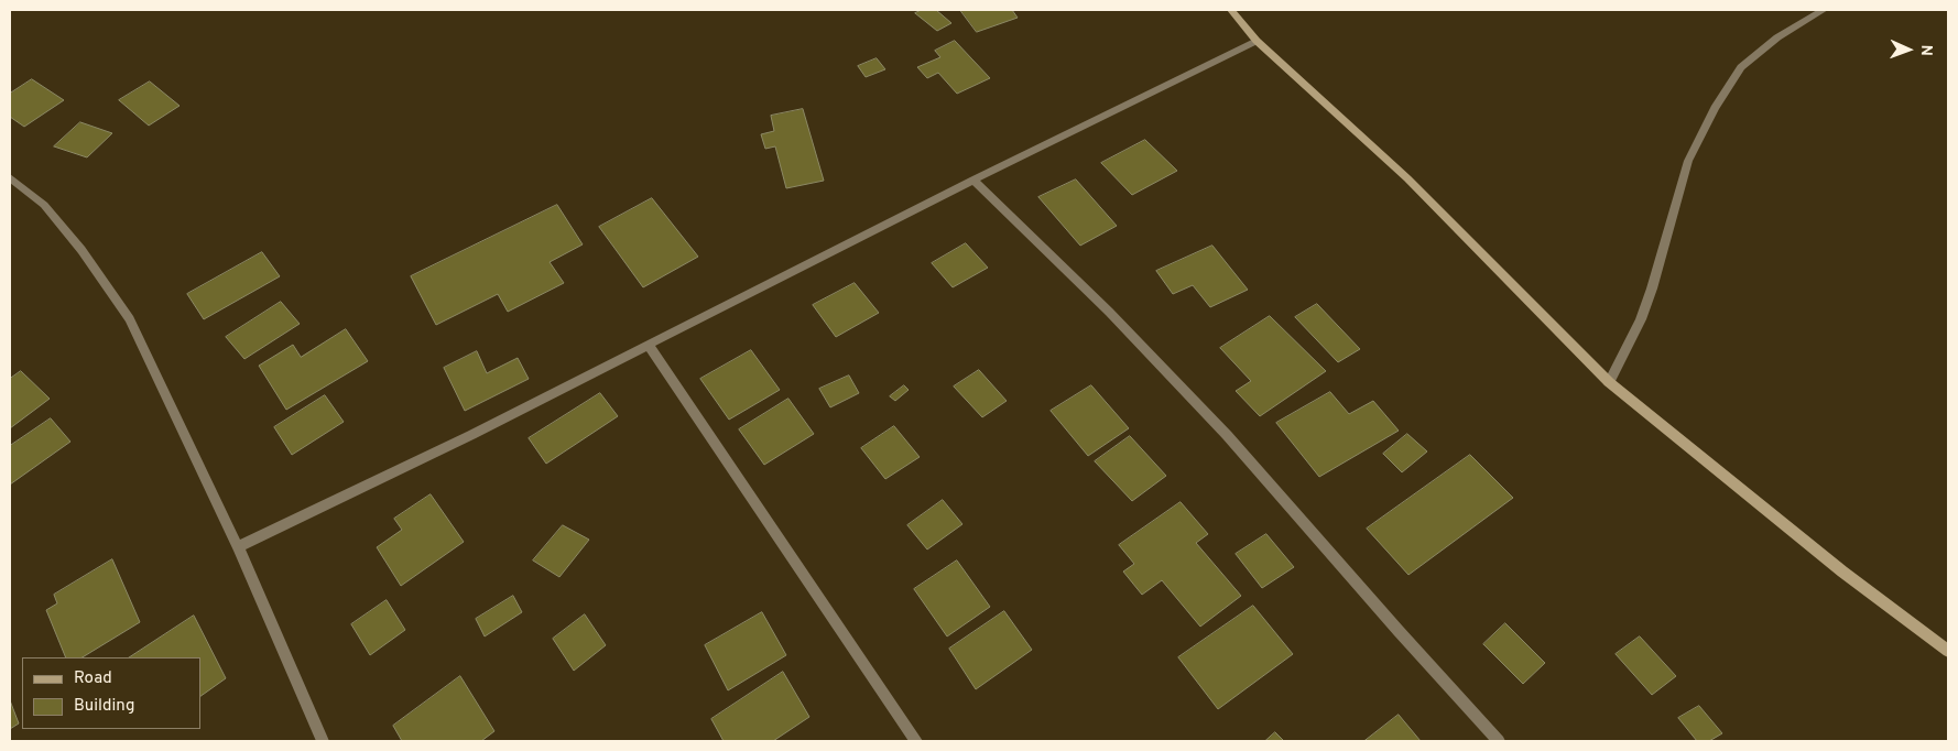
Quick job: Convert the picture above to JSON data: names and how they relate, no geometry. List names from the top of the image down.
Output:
{
  "legend": ["Road", "Building"],
  "north": "right"
}
